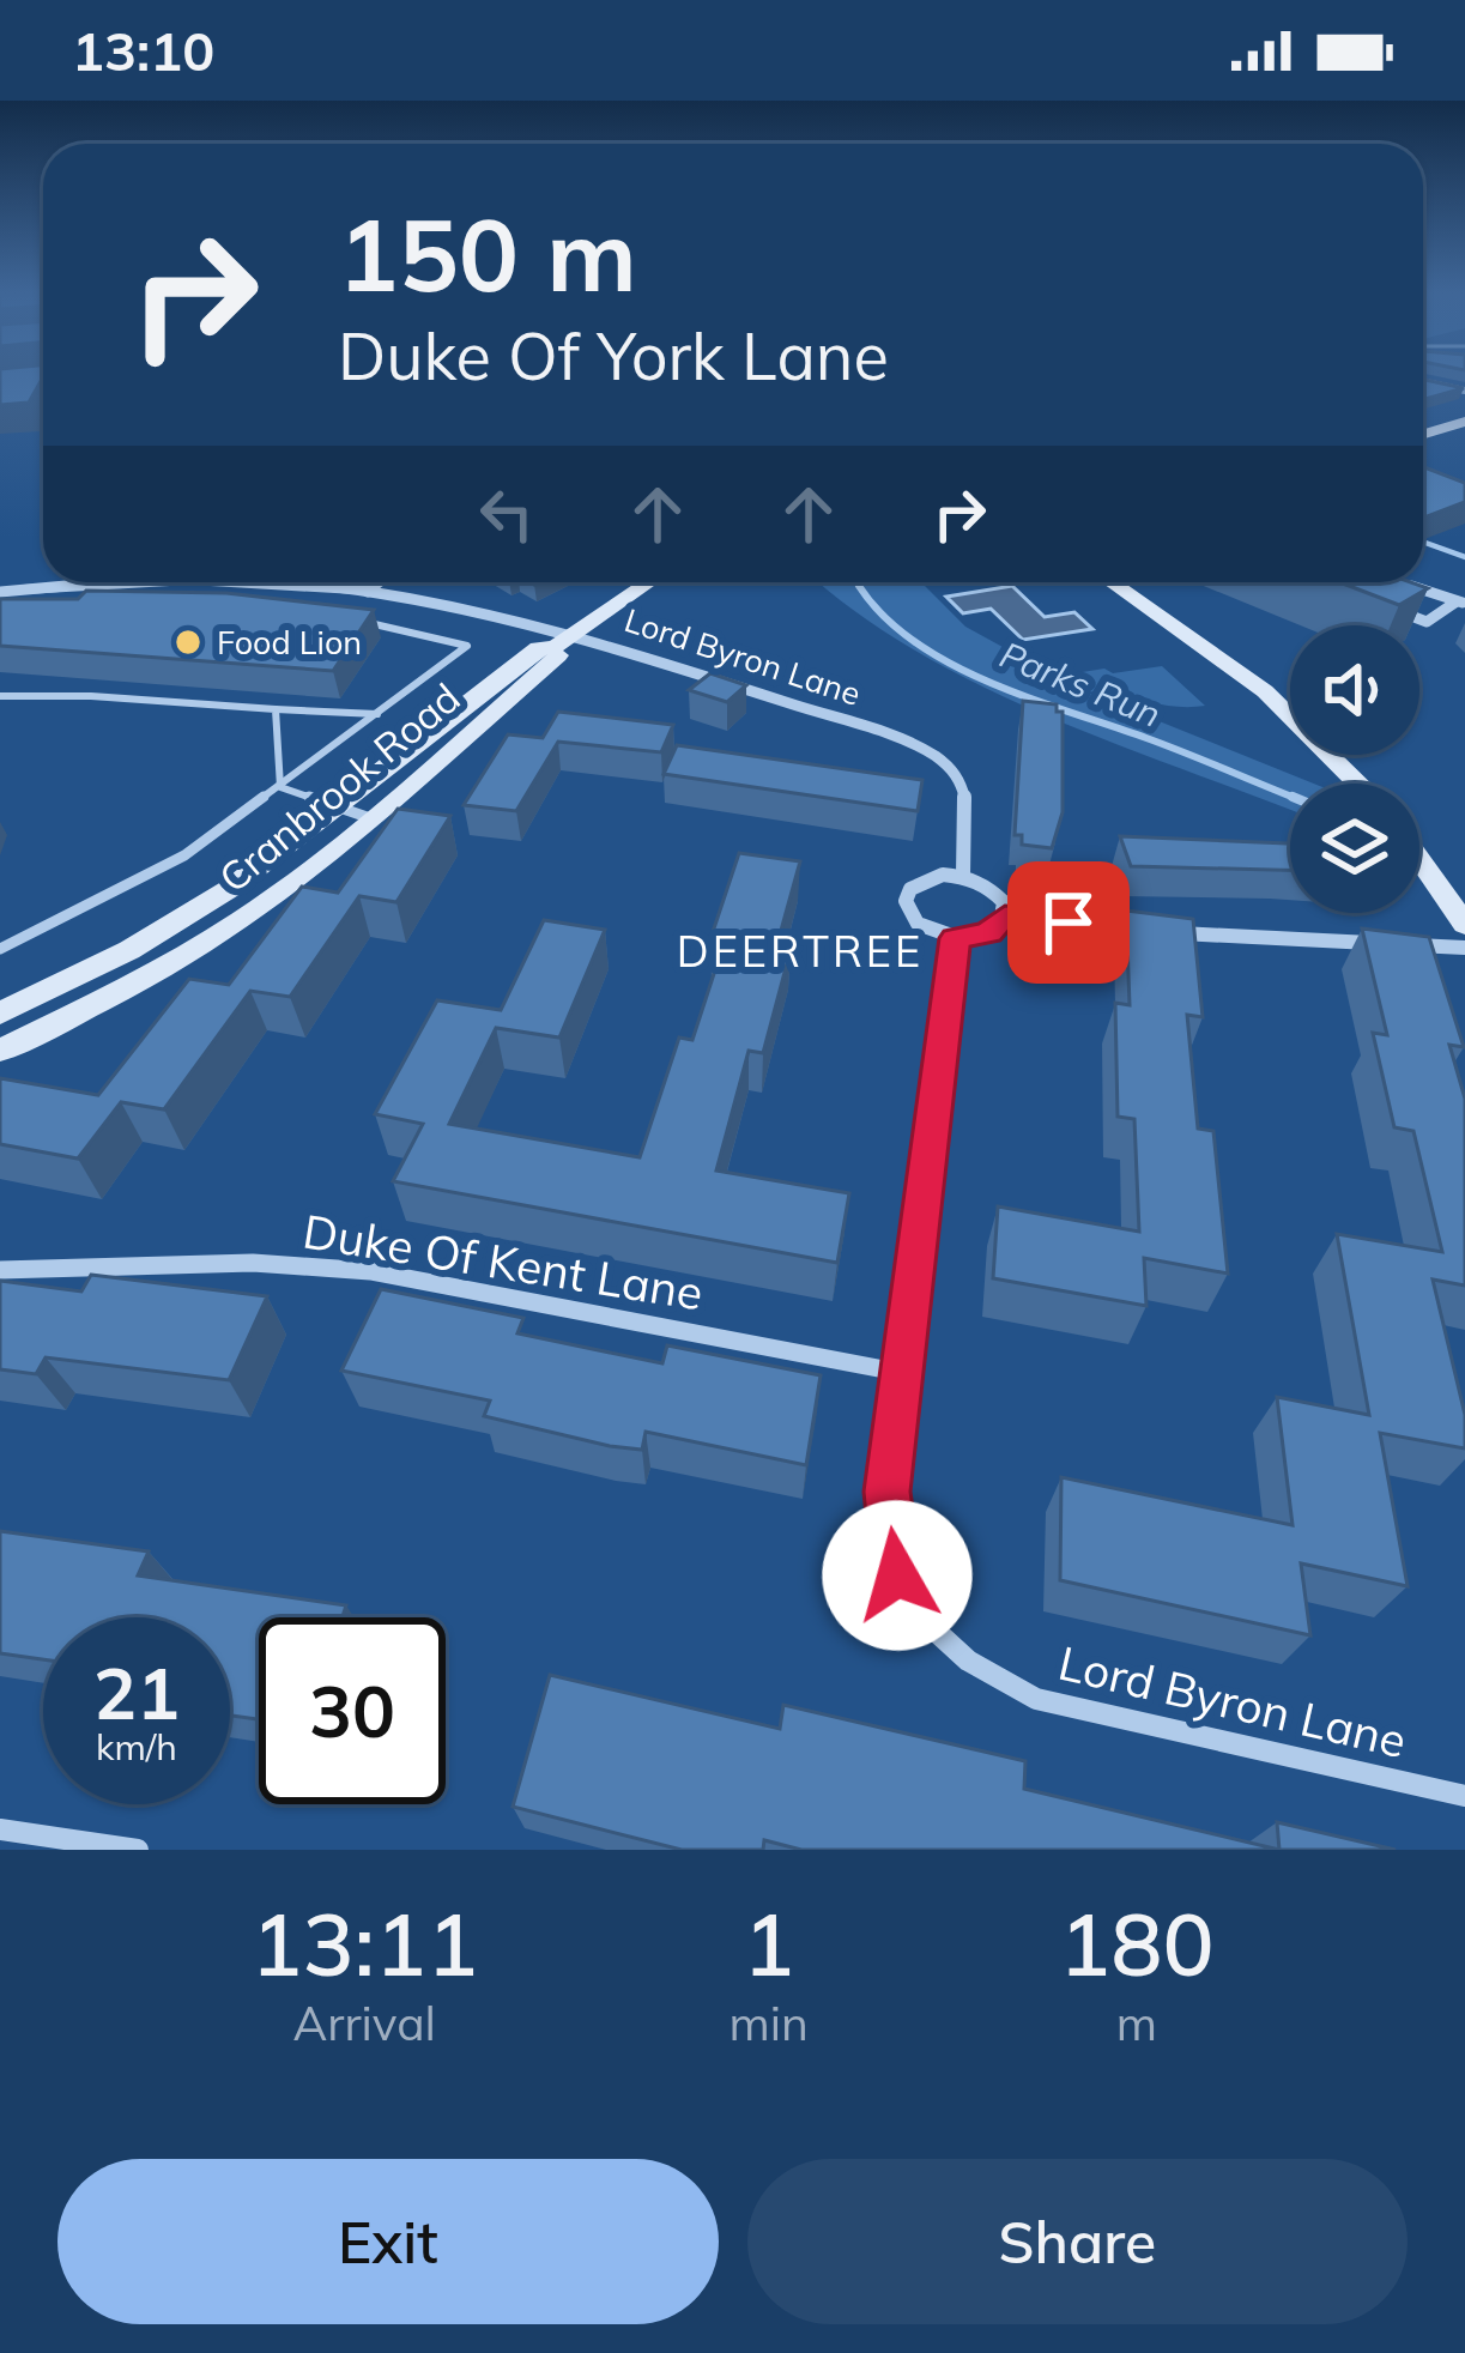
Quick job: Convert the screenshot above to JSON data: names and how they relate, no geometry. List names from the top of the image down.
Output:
{
  "streets": {
    "street": ["Lord Byron Lane", "Cranbrook Road", "Duke Of Kent Lane"]
  },
  "crossings": [
    ["Lord Byron Lane", "Cranbrook Road"],
    ["Lord Byron Lane", "Duke Of Kent Lane"]
  ],
  "districts": ["DEERTREE"],
  "water": ["Parks Run"],
  "places": ["Food Lion"],
  "page": {
    "status": "13:10",
    "turn": ["150 m", "Duke Of York Lane"],
    "speed": "21 km/h",
    "limit": "30",
    "eta": [
      "13:11",
      "Arrival",
      "1",
      "min",
      "180",
      "m"
    ],
    "buttons": ["Exit", "Share"]
  }
}
